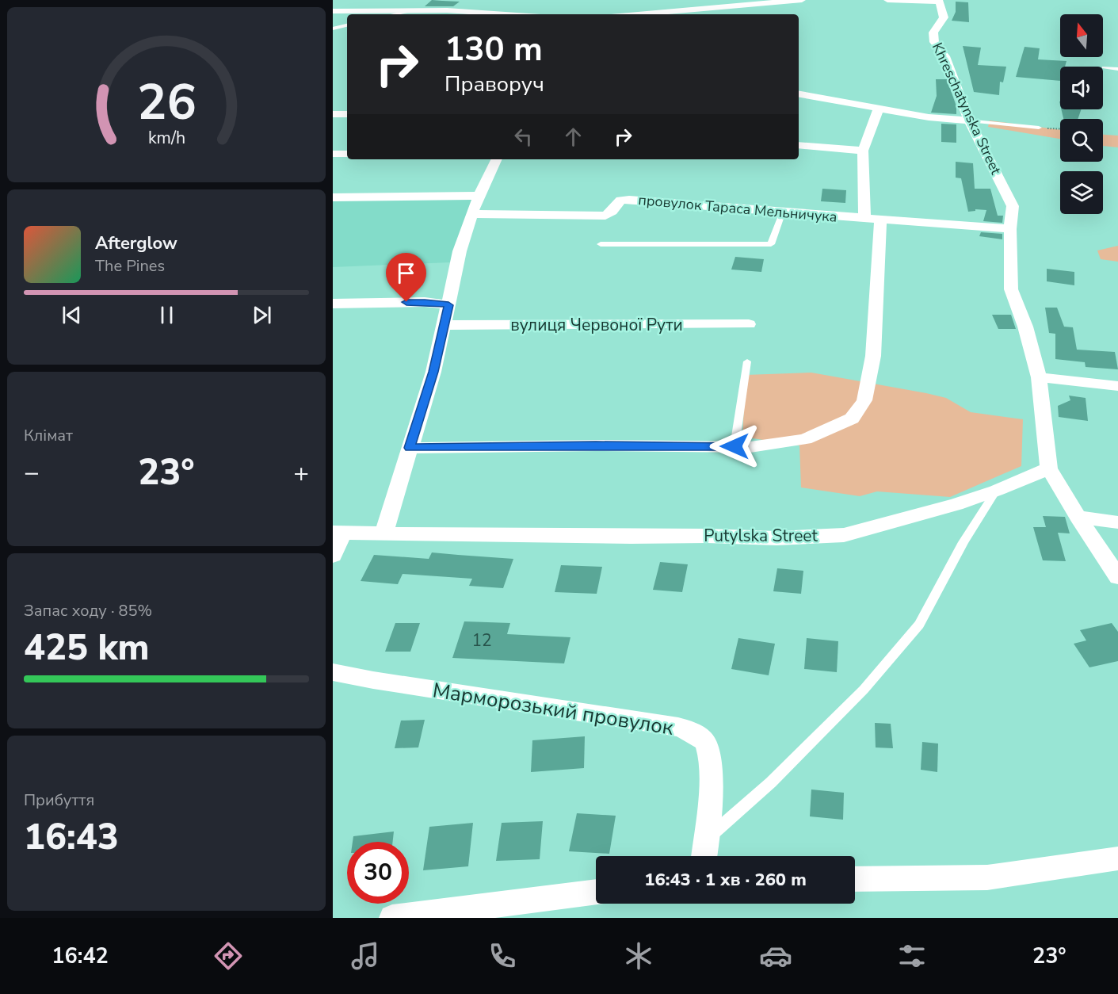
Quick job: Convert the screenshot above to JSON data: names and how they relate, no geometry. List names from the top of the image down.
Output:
{
  "streets": {
    "street": [
      "Khreschatynska Street",
      "провулок Тараса Мельничука",
      "вулиця Червоної Рути",
      "Putylska Street",
      "Марморозький провулок"
    ]
  },
  "crossings": [
    ["Khreschatynska Street", "провулок Тараса Мельничука"],
    ["Khreschatynska Street", "Putylska Street"]
  ],
  "house_numbers": ["12"],
  "north": "top",
  "page": {
    "turn": ["130 m", "Праворуч"],
    "song": ["Afterglow", "The Pines"],
    "tile": [
      "Клімат",
      ["Запас ходу · 85%", "425 km"],
      ["Прибуття", "16:43"]
    ],
    "heat": ["−", "23°", "+"],
    "limit": "30",
    "trip": "16:43 · 1 хв · 260 m",
    "tabs": ["16:42", "23°"],
    "gauge": ["26", "km/h"]
  }
}
